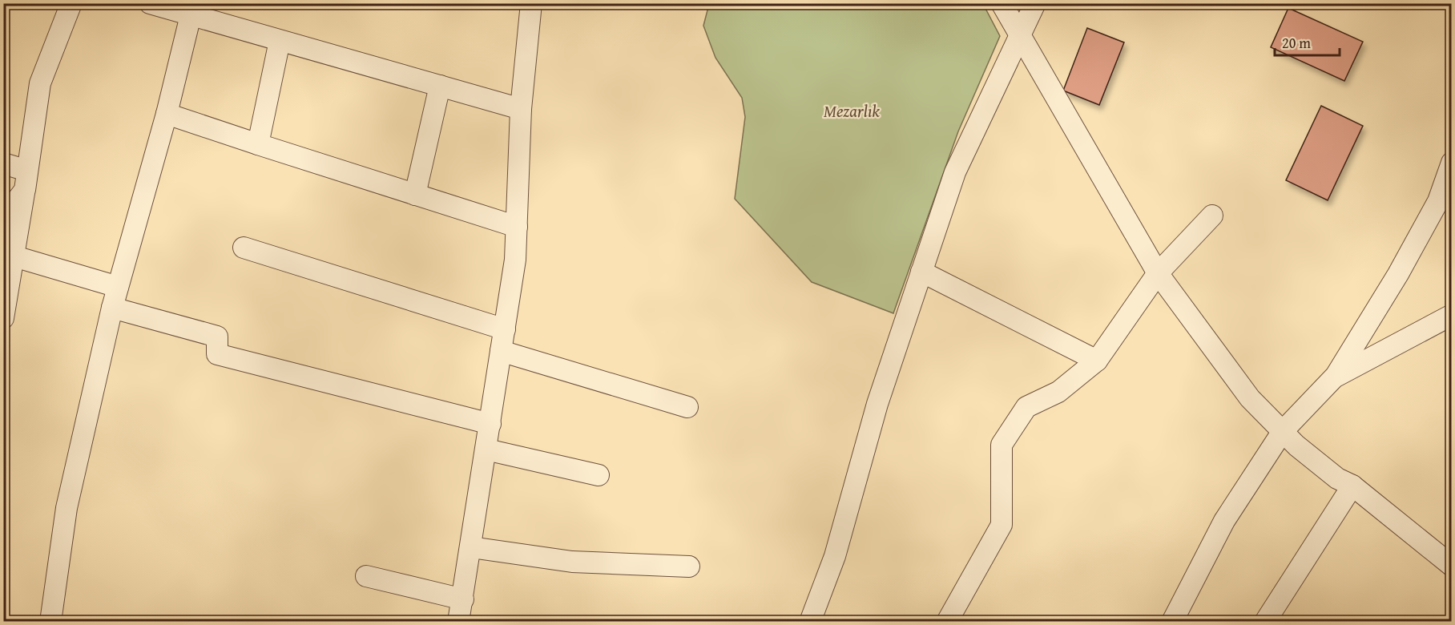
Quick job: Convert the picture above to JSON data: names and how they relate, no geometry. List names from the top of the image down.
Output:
{
  "parks": ["Mezarlık"],
  "scale_bar": "20 m"
}
